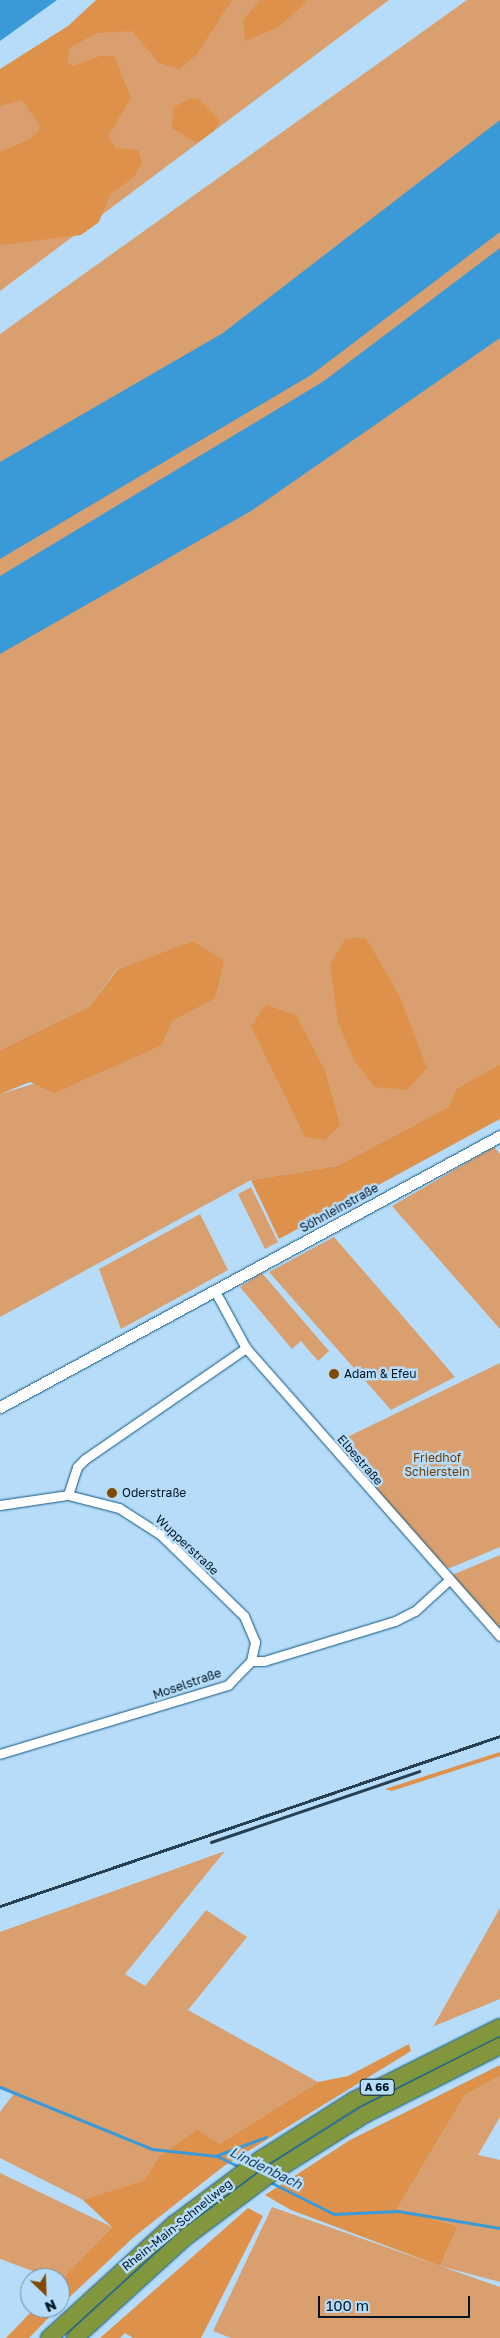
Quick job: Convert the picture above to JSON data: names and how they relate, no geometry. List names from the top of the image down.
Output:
{
  "streets": {
    "highway": ["A 66", "Rhein-Main-Schnellweg"],
    "street": [
      "Söhnleinstraße",
      "Elbestraße",
      "Wupperstraße",
      "Moselstraße"
    ]
  },
  "crossings": [
    ["Söhnleinstraße", "Elbestraße"],
    ["Wupperstraße", "Moselstraße"]
  ],
  "water": ["Lindenbach"],
  "parks": ["Friedhof Schierstein"],
  "places": ["Adam & Efeu", "Oderstraße"],
  "scale_bar": "100 m",
  "north": "bottom right"
}
